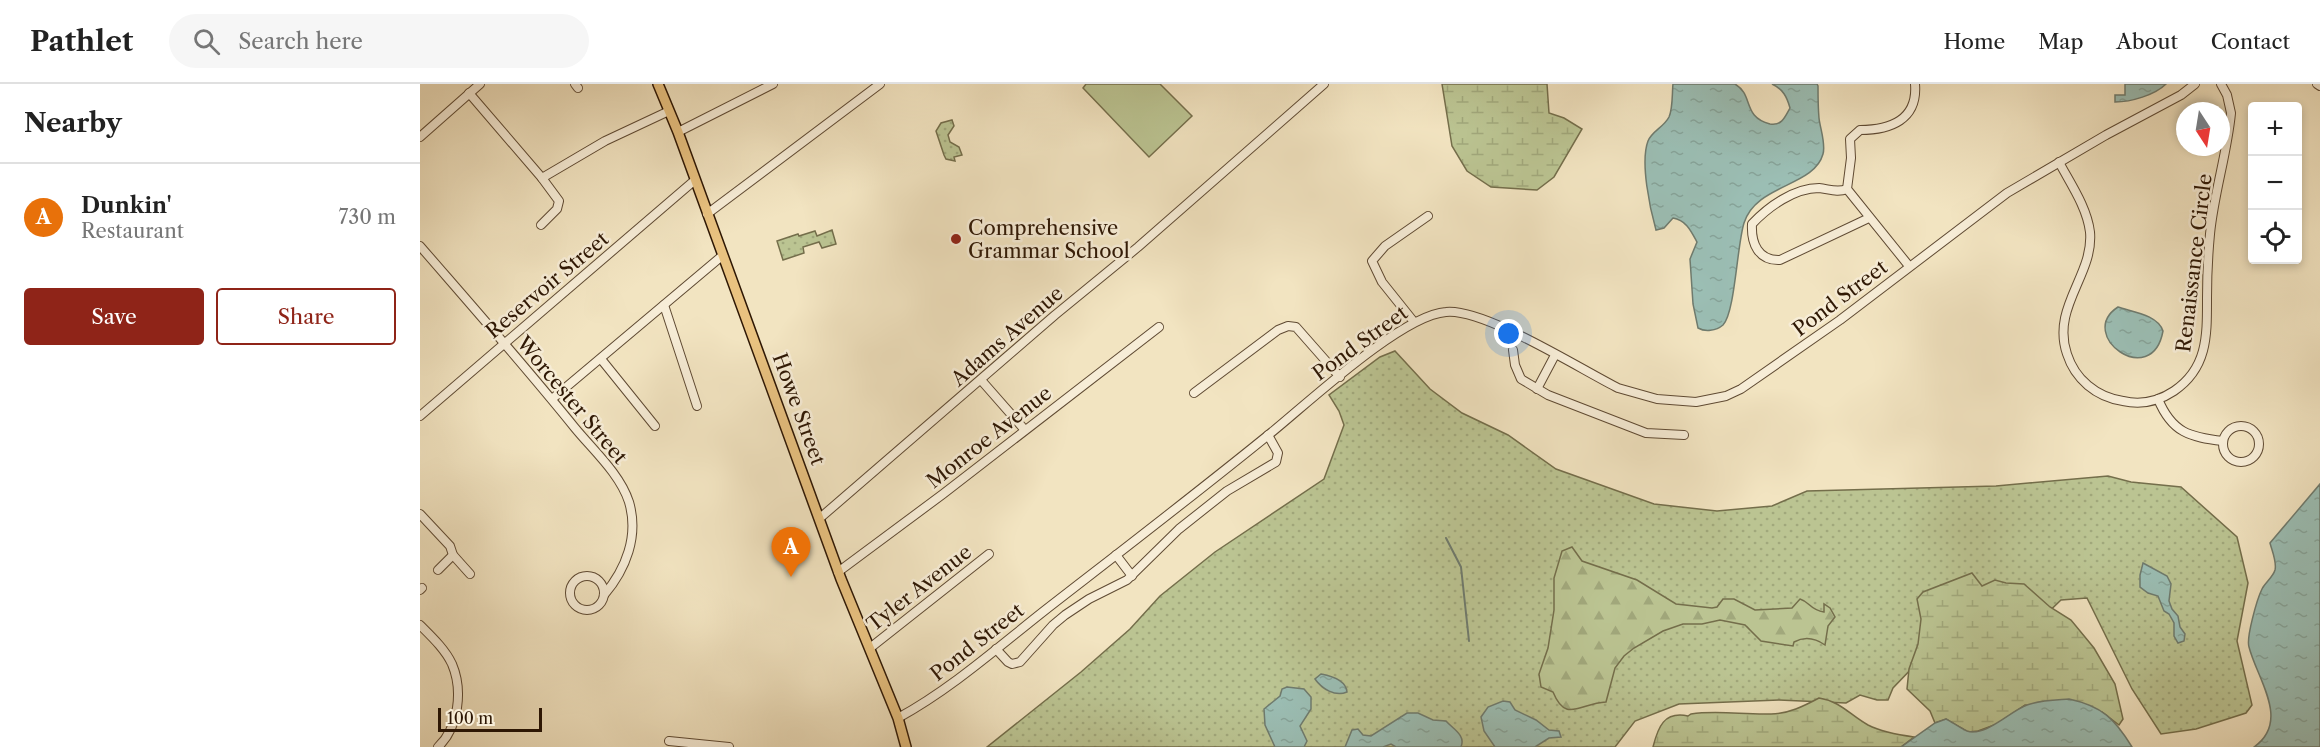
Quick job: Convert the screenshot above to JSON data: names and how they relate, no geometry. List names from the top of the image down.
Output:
{
  "streets": {
    "main road": ["Howe Street"],
    "street": [
      "Renaissance Circle",
      "Reservoir Street",
      "Pond Street",
      "Adams Avenue",
      "Worcester Street",
      "Monroe Avenue",
      "Tyler Avenue"
    ]
  },
  "crossings": [
    ["Renaissance Circle", "Pond Street"],
    ["Reservoir Street", "Worcester Street"],
    ["Reservoir Street", "Howe Street"],
    ["Pond Street", "Howe Street"],
    ["Adams Avenue", "Howe Street"],
    ["Howe Street", "Monroe Avenue"],
    ["Howe Street", "Tyler Avenue"]
  ],
  "places": ["Comprehensive Grammar School"],
  "scale_bar": "100 m",
  "north": "bottom",
  "page": {
    "header": "Pathlet",
    "search": "Search here",
    "nav": [
      "Home",
      "Map",
      "About",
      "Contact"
    ],
    "heading": "Nearby",
    "map_buttons": ["+", "−"],
    "list": [
      {
        "mark": "A",
        "name": "Dunkin'",
        "note": "Restaurant",
        "value": "730 m"
      }
    ],
    "buttons": ["Save", "Share"],
    "pins": "A",
    "scale": "100 m"
  }
}
